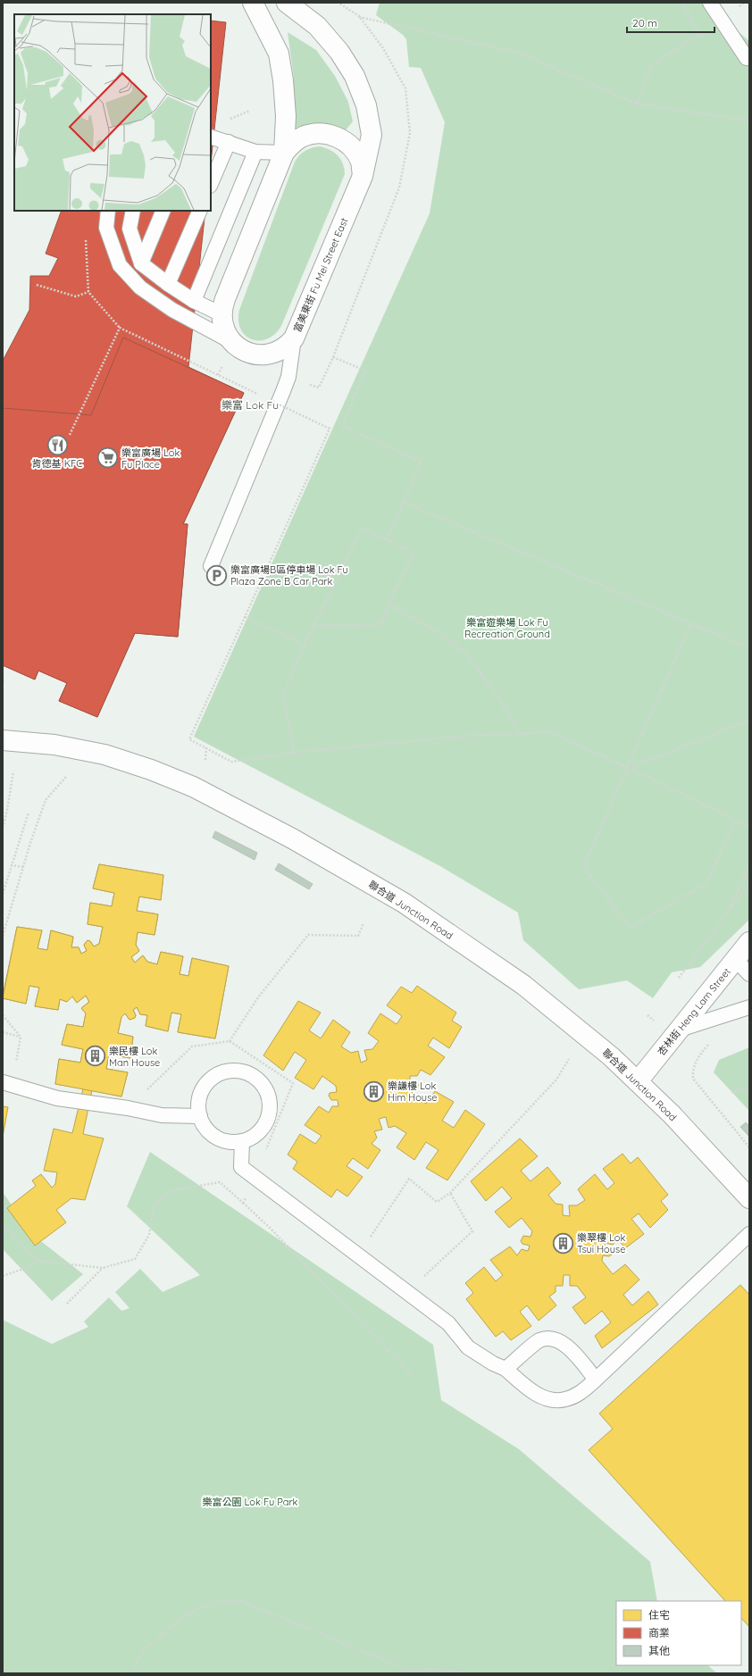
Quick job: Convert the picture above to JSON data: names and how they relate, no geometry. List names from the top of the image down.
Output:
{
  "streets": {
    "street": ["富美東街 Fu Mei Street East", "聯合道 Junction Road", "杏林街 Heng Lam Street"]
  },
  "crossings": [
    ["聯合道 Junction Road", "杏林街 Heng Lam Street"]
  ],
  "districts": ["樂富 Lok Fu"],
  "parks": ["樂富遊樂場 Lok Fu Recreation Ground", "樂富公園 Lok Fu Park"],
  "places": {
    "restaurant": ["肯德基 KFC"],
    "supermarket": ["樂富廣場 Lok Fu Place"],
    "parking": ["樂富廣場B區停車場 Lok Fu Plaza Zone B Car Park"],
    "building": ["樂民樓 Lok Man House", "樂謙樓 Lok Him House", "樂翠樓 Lok Tsui House"]
  },
  "legend": ["住宅", "商業", "其他"],
  "scale_bar": "20 m"
}
